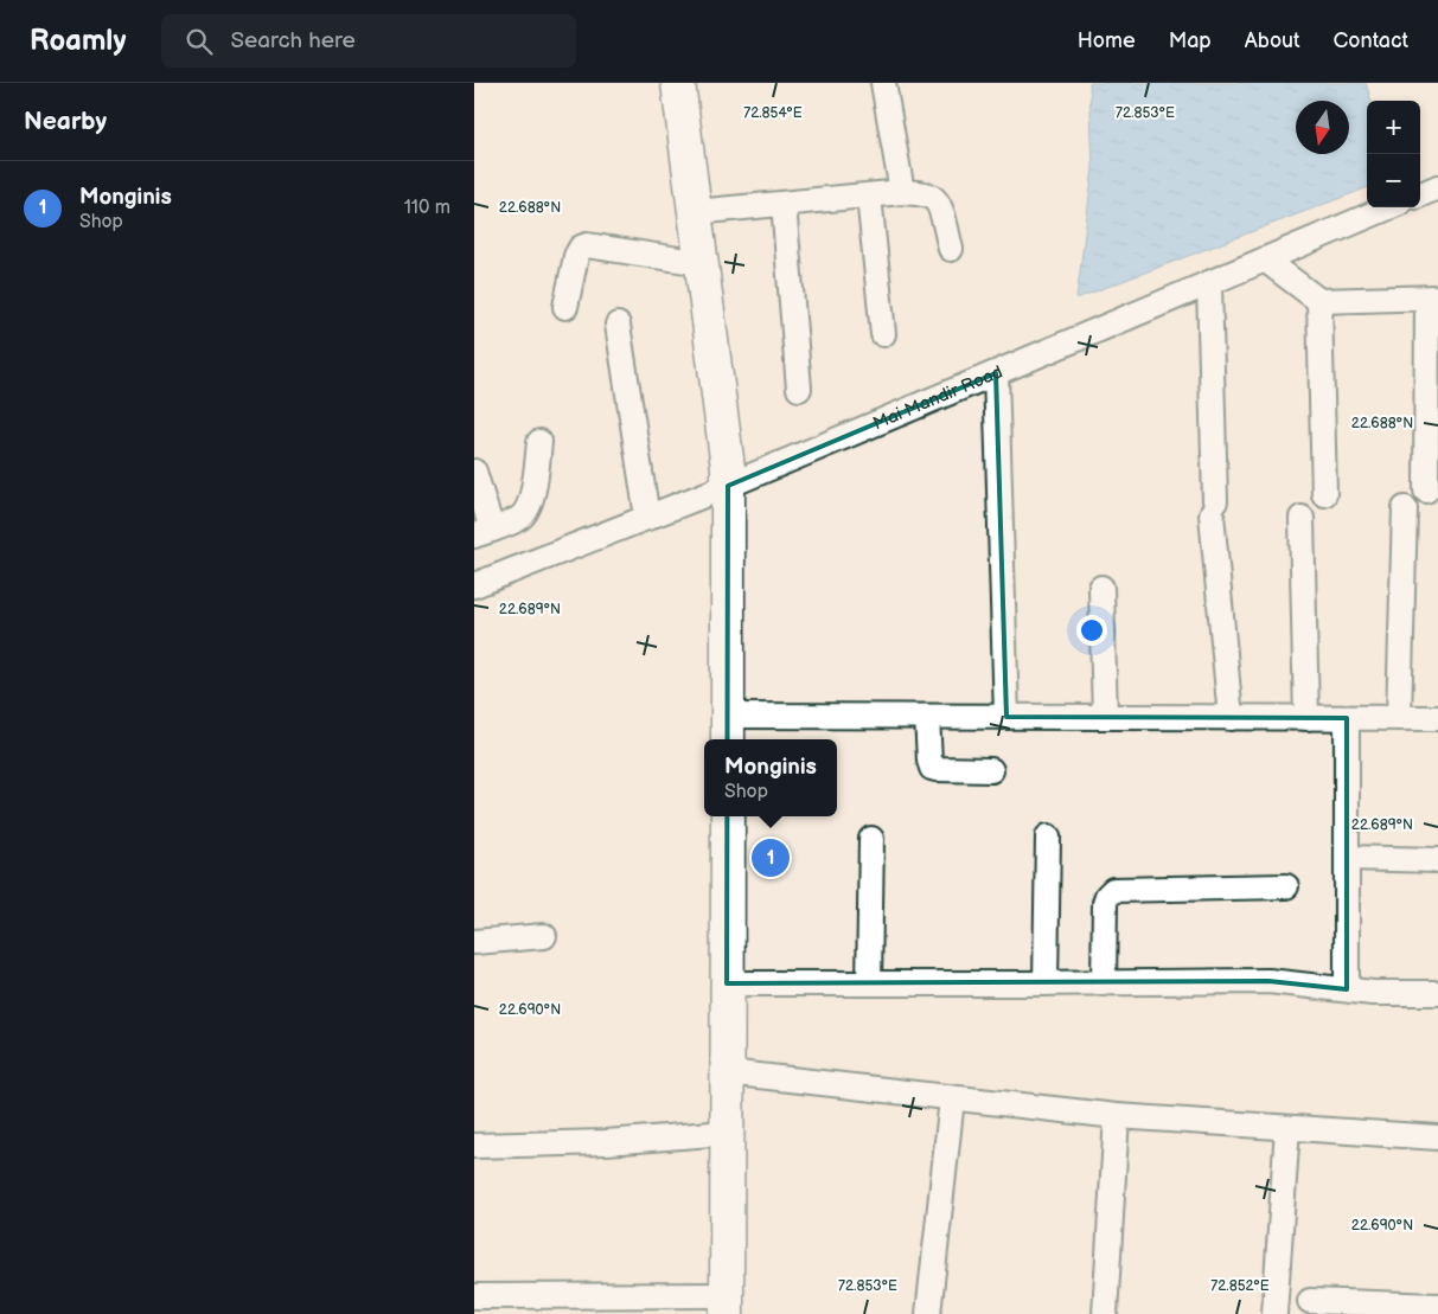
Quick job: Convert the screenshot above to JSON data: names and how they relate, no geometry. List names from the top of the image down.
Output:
{
  "streets": {
    "street": ["Mai Mandir Road"]
  },
  "north": "bottom",
  "page": {
    "header": "Roamly",
    "search": "Search here",
    "nav": [
      "Home",
      "Map",
      "About",
      "Contact"
    ],
    "heading": "Nearby",
    "map_buttons": ["+", "−"],
    "list": [
      {
        "mark": "1",
        "name": "Monginis",
        "note": "Shop",
        "value": "110 m"
      }
    ],
    "popup": ["Monginis", "Shop"],
    "pins": "1"
  },
  "coordinates": [
    "72.854°E",
    "72.853°E",
    "22.688°N",
    "22.689°N",
    "22.690°N",
    "72.852°E"
  ]
}
